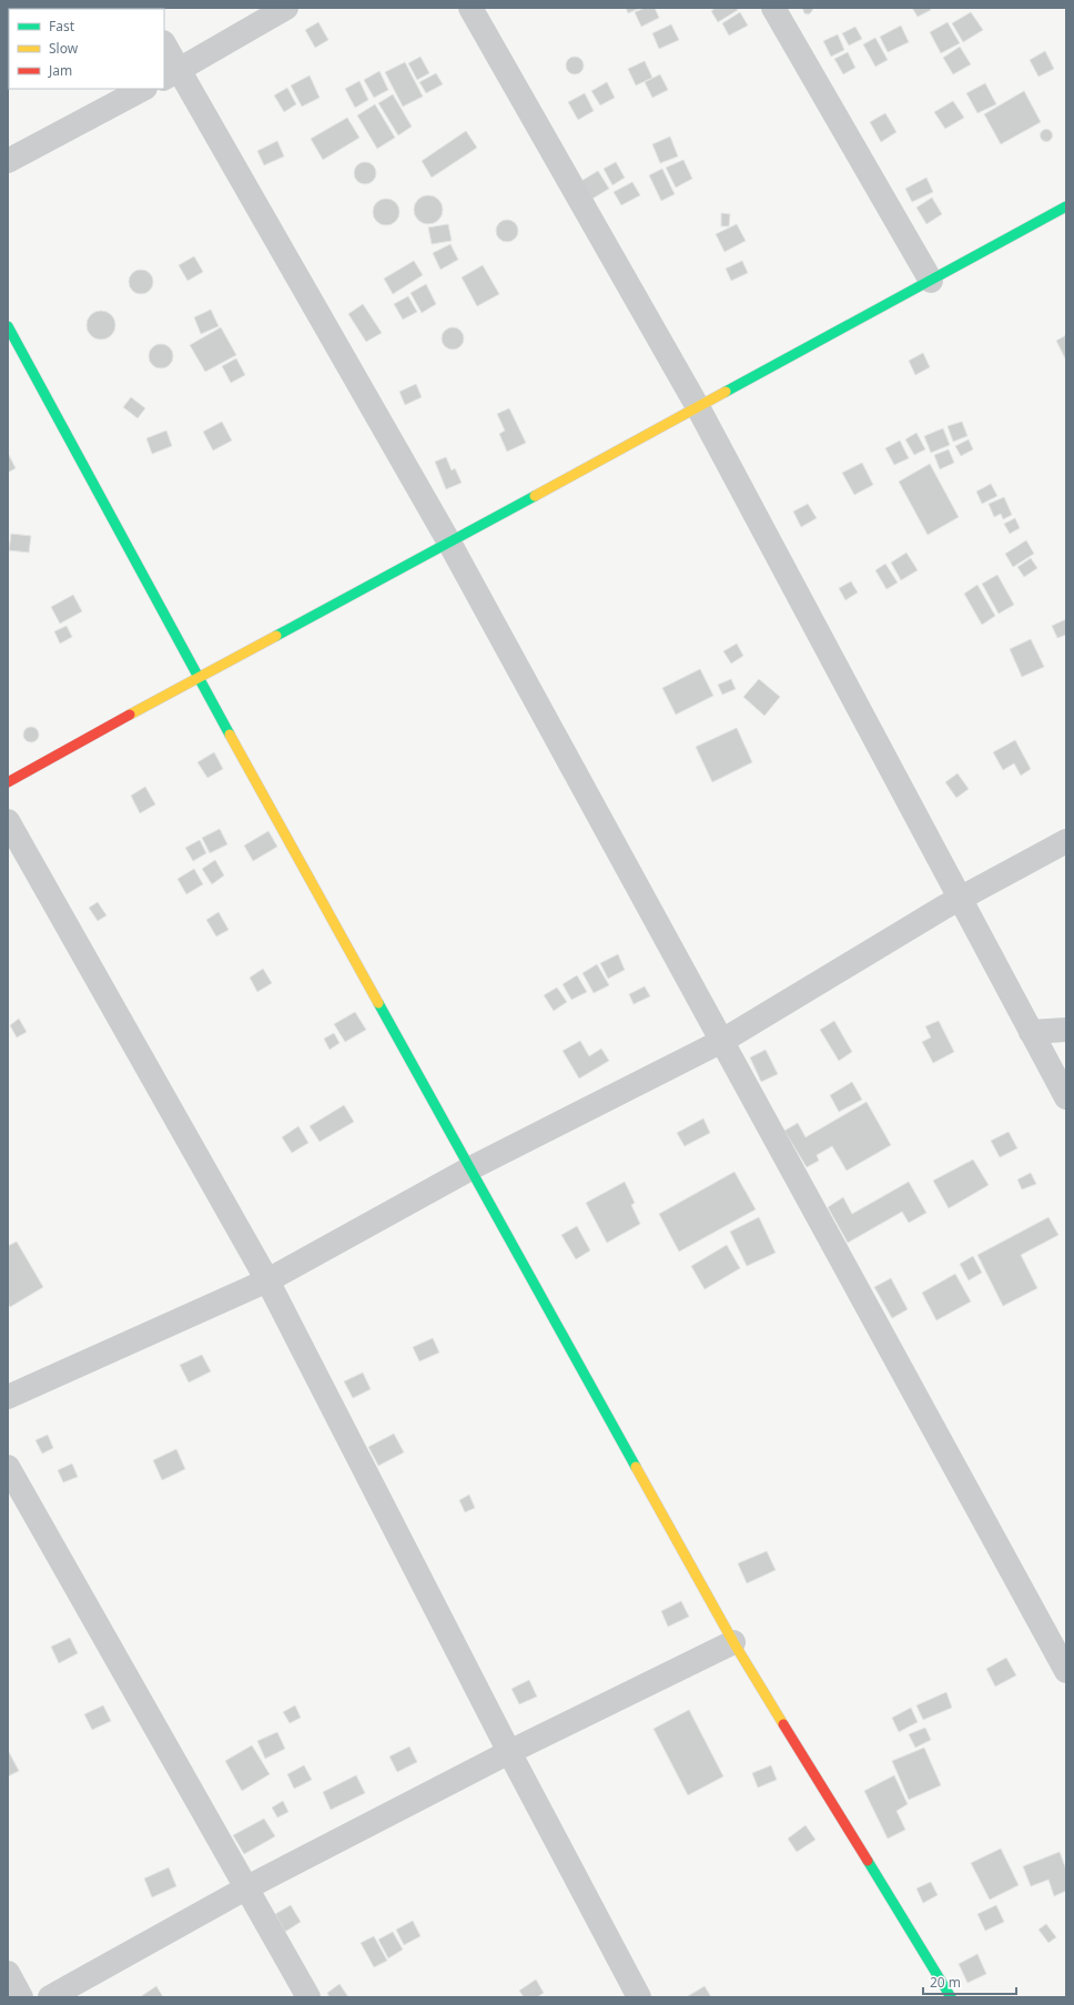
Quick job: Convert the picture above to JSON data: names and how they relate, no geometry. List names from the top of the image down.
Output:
{
  "legend": ["Fast", "Slow", "Jam"],
  "scale_bar": "20 m"
}
